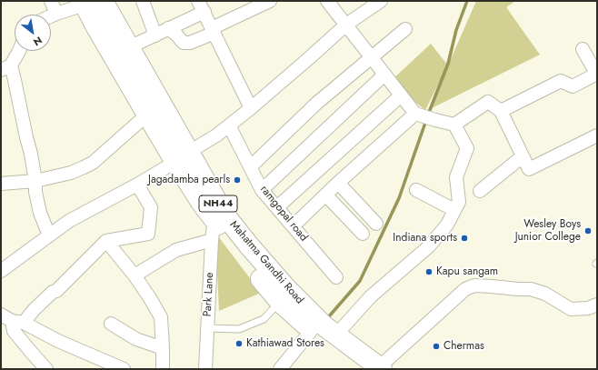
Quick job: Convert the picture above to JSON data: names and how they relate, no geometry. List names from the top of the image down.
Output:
{
  "streets": {
    "highway": ["NH44", "Mahatma Gandhi Road"],
    "street": ["ramgopal road", "Park Lane"]
  },
  "crossings": [
    ["Mahatma Gandhi Road", "Park Lane"]
  ],
  "places": [
    "Jagadamba pearls",
    "Wesley Boys Junior College",
    "Indiana sports",
    "Kapu sangam",
    "Kathiawad Stores",
    "Chermas"
  ],
  "north": "bottom right"
}
